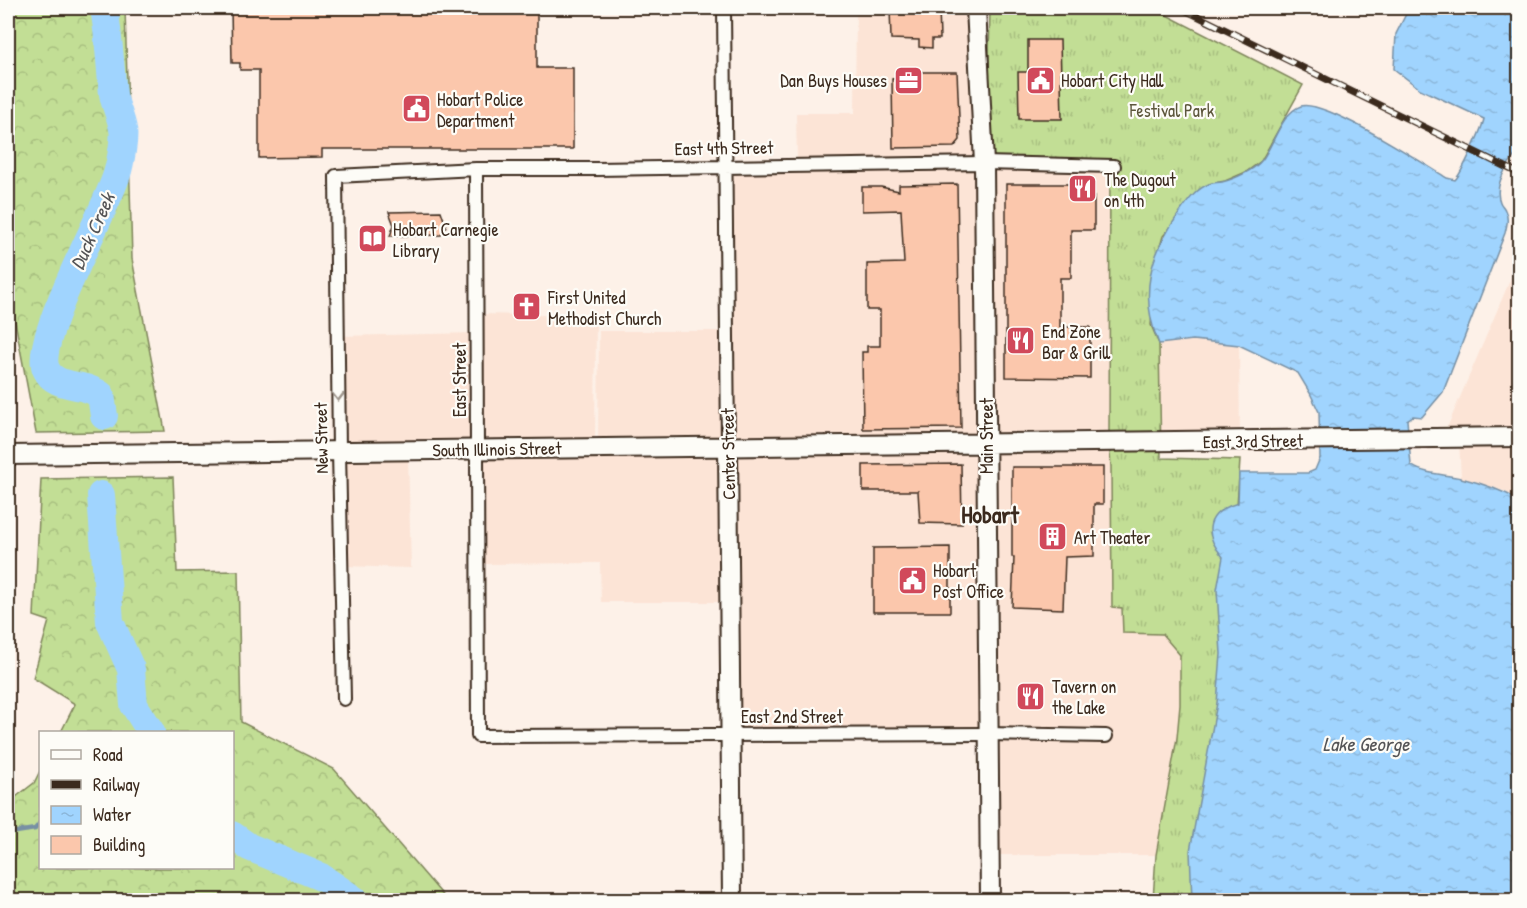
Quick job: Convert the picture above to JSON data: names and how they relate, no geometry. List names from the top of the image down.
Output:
{
  "streets": {
    "street": [
      "East 4th Street",
      "East Street",
      "Main Street",
      "New Street",
      "East 3rd Street",
      "South Illinois Street",
      "Center Street",
      "East 2nd Street"
    ]
  },
  "crossings": [
    ["East 4th Street", "East Street"],
    ["East 4th Street", "Main Street"],
    ["East 4th Street", "New Street"],
    ["East 4th Street", "Center Street"],
    ["East Street", "South Illinois Street"],
    ["East Street", "East 2nd Street"],
    ["Main Street", "East 3rd Street"],
    ["Main Street", "South Illinois Street"],
    ["Main Street", "East 2nd Street"],
    ["New Street", "South Illinois Street"],
    ["East 3rd Street", "South Illinois Street"],
    ["South Illinois Street", "Center Street"],
    ["Center Street", "East 2nd Street"]
  ],
  "one_way": ["New Street"],
  "districts": ["Hobart"],
  "water": ["Duck Creek", "Lake George"],
  "parks": ["Festival Park"],
  "places": {
    "office": ["Dan Buys Houses"],
    "public building": ["Hobart City Hall", "Hobart Police Department", "Hobart Post Office"],
    "restaurant": ["The Dugout on 4th", "End Zone Bar & Grill", "Tavern on the Lake"],
    "library": ["Hobart Carnegie Library"],
    "church": ["First United Methodist Church"],
    "building": ["Art Theater"]
  },
  "legend": [
    "Road",
    "Railway",
    "Water",
    "Building"
  ]
}
